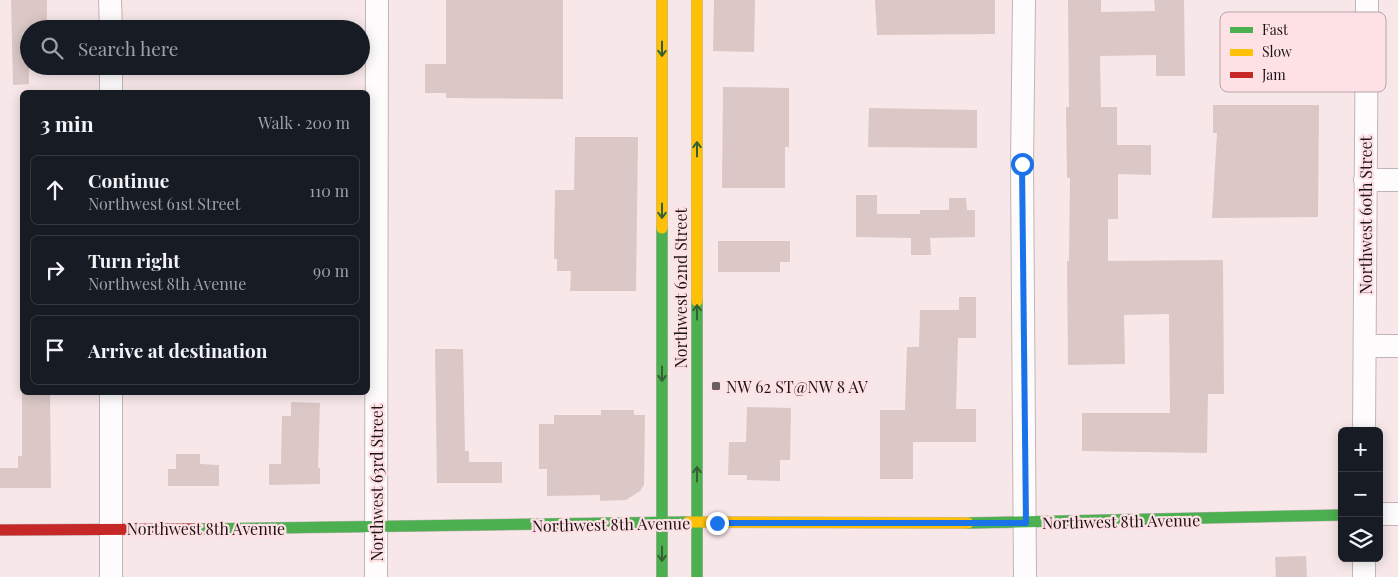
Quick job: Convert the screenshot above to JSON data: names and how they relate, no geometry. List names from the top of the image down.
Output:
{
  "streets": {
    "street": [
      "Northwest 60th Street",
      "Northwest 62nd Street",
      "Northwest 63rd Street",
      "Northwest 8th Avenue"
    ]
  },
  "crossings": [
    ["Northwest 62nd Street", "Northwest 8th Avenue"],
    ["Northwest 63rd Street", "Northwest 8th Avenue"]
  ],
  "places": {
    "transit": ["NW 62 ST@NW 8 AV"]
  },
  "legend": ["Fast", "Slow", "Jam"],
  "page": {
    "search": "Search here",
    "heading": ["3 min", "Walk · 200 m"],
    "list": [
      ["Continue", "Northwest 61st Street", "110 m"],
      ["Turn right", "Northwest 8th Avenue", "90 m"],
      "Arrive at destination"
    ],
    "map_buttons": ["+", "−"]
  }
}
